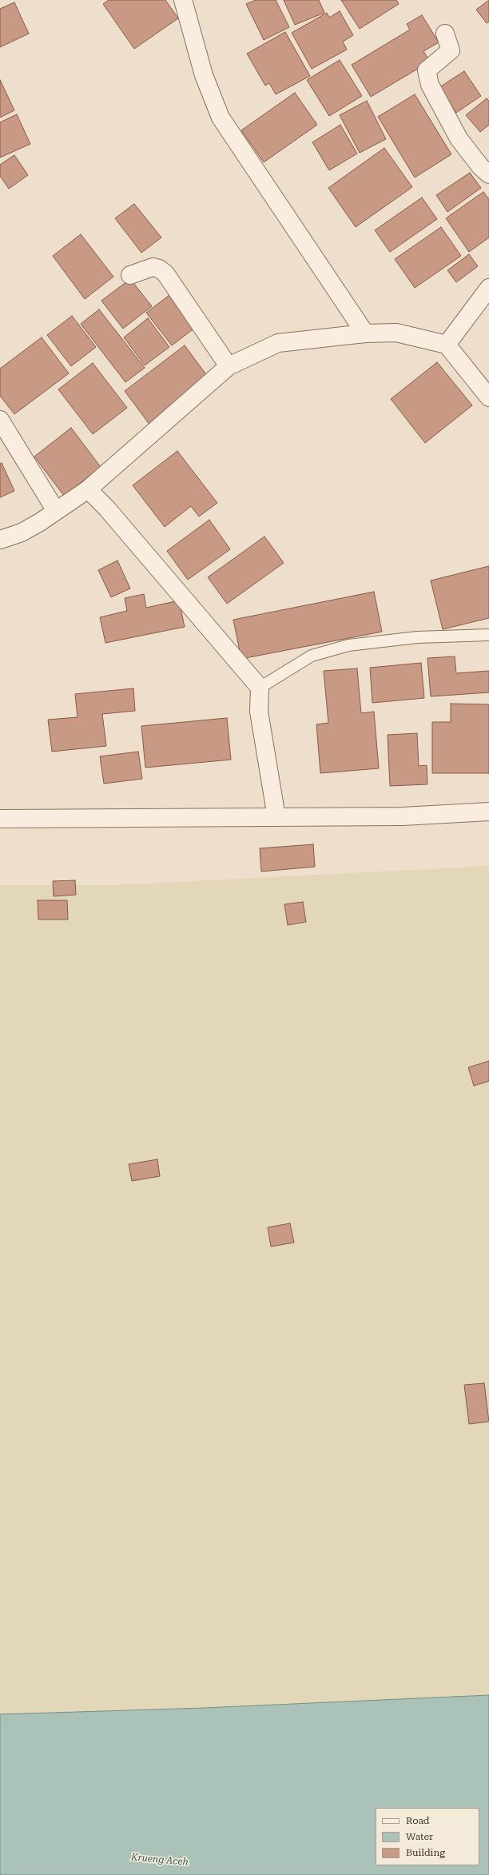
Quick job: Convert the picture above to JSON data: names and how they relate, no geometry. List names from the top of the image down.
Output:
{
  "water": ["Krueng Aceh"],
  "legend": ["Road", "Water", "Building"]
}
